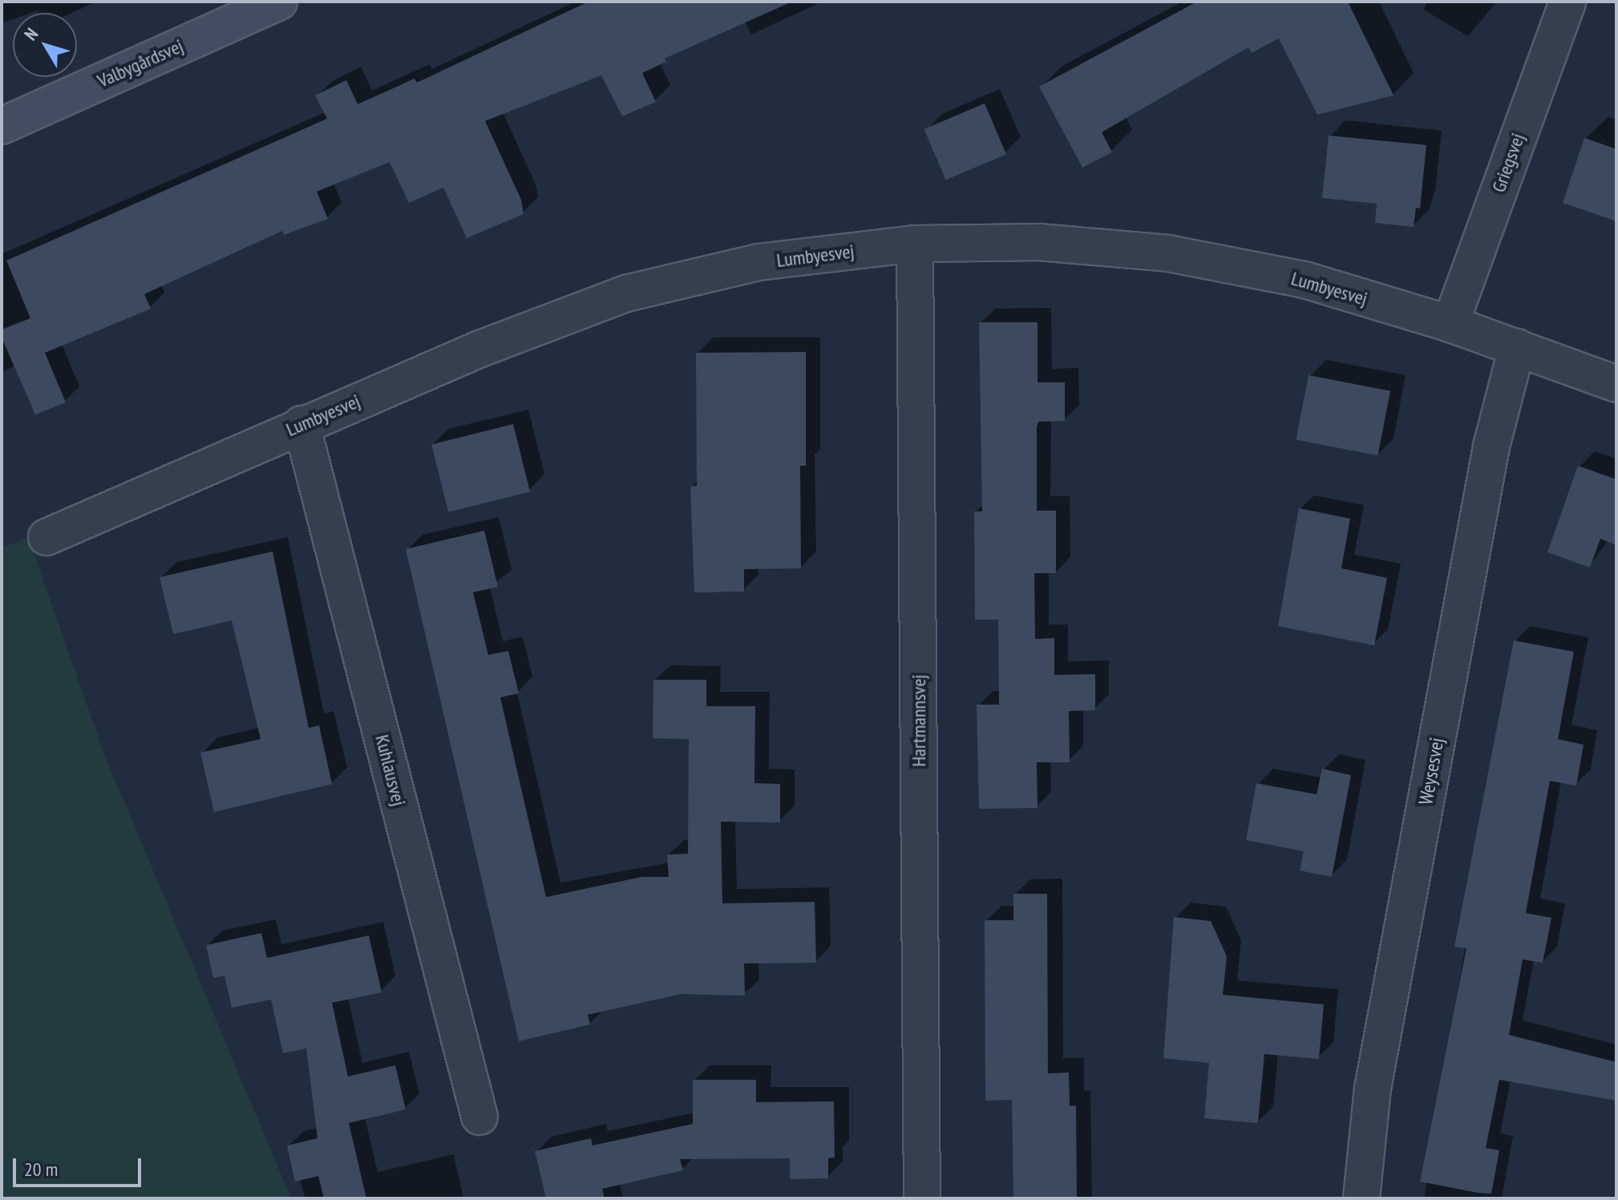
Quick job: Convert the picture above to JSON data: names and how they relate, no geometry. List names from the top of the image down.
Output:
{
  "streets": {
    "street": [
      "Valbygårdsvej",
      "Griegsvej",
      "Lumbyesvej",
      "Hartmannsvej",
      "Kuhlausvej",
      "Weysesvej"
    ]
  },
  "crossings": [
    ["Griegsvej", "Lumbyesvej"],
    ["Lumbyesvej", "Hartmannsvej"],
    ["Lumbyesvej", "Kuhlausvej"],
    ["Lumbyesvej", "Weysesvej"]
  ],
  "scale_bar": "20 m",
  "north": "top left"
}
